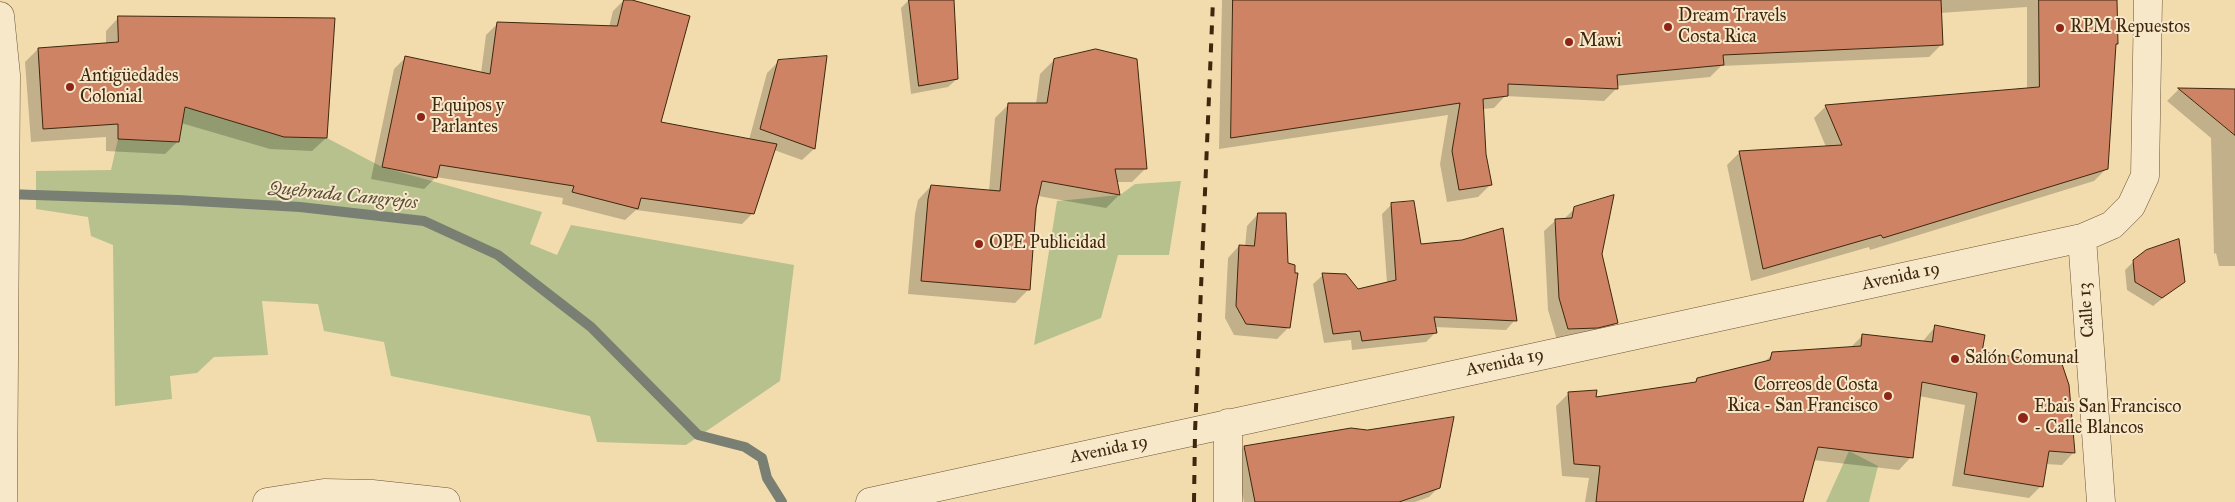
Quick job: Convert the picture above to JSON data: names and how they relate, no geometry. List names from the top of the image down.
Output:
{
  "streets": {
    "street": ["Avenida 19", "Calle 13"]
  },
  "crossings": [
    ["Avenida 19", "Calle 13"]
  ],
  "water": ["Quebrada Cangrejos"],
  "places": [
    "Dream Travels Costa Rica",
    "RPM Repuestos",
    "Mawi",
    "Antigüedades Colonial",
    "Equipos y Parlantes",
    "OPE Publicidad",
    "Salón Comunal",
    "Correos de Costa Rica - San Francisco",
    "Ebais San Francisco - Calle Blancos"
  ]
}
